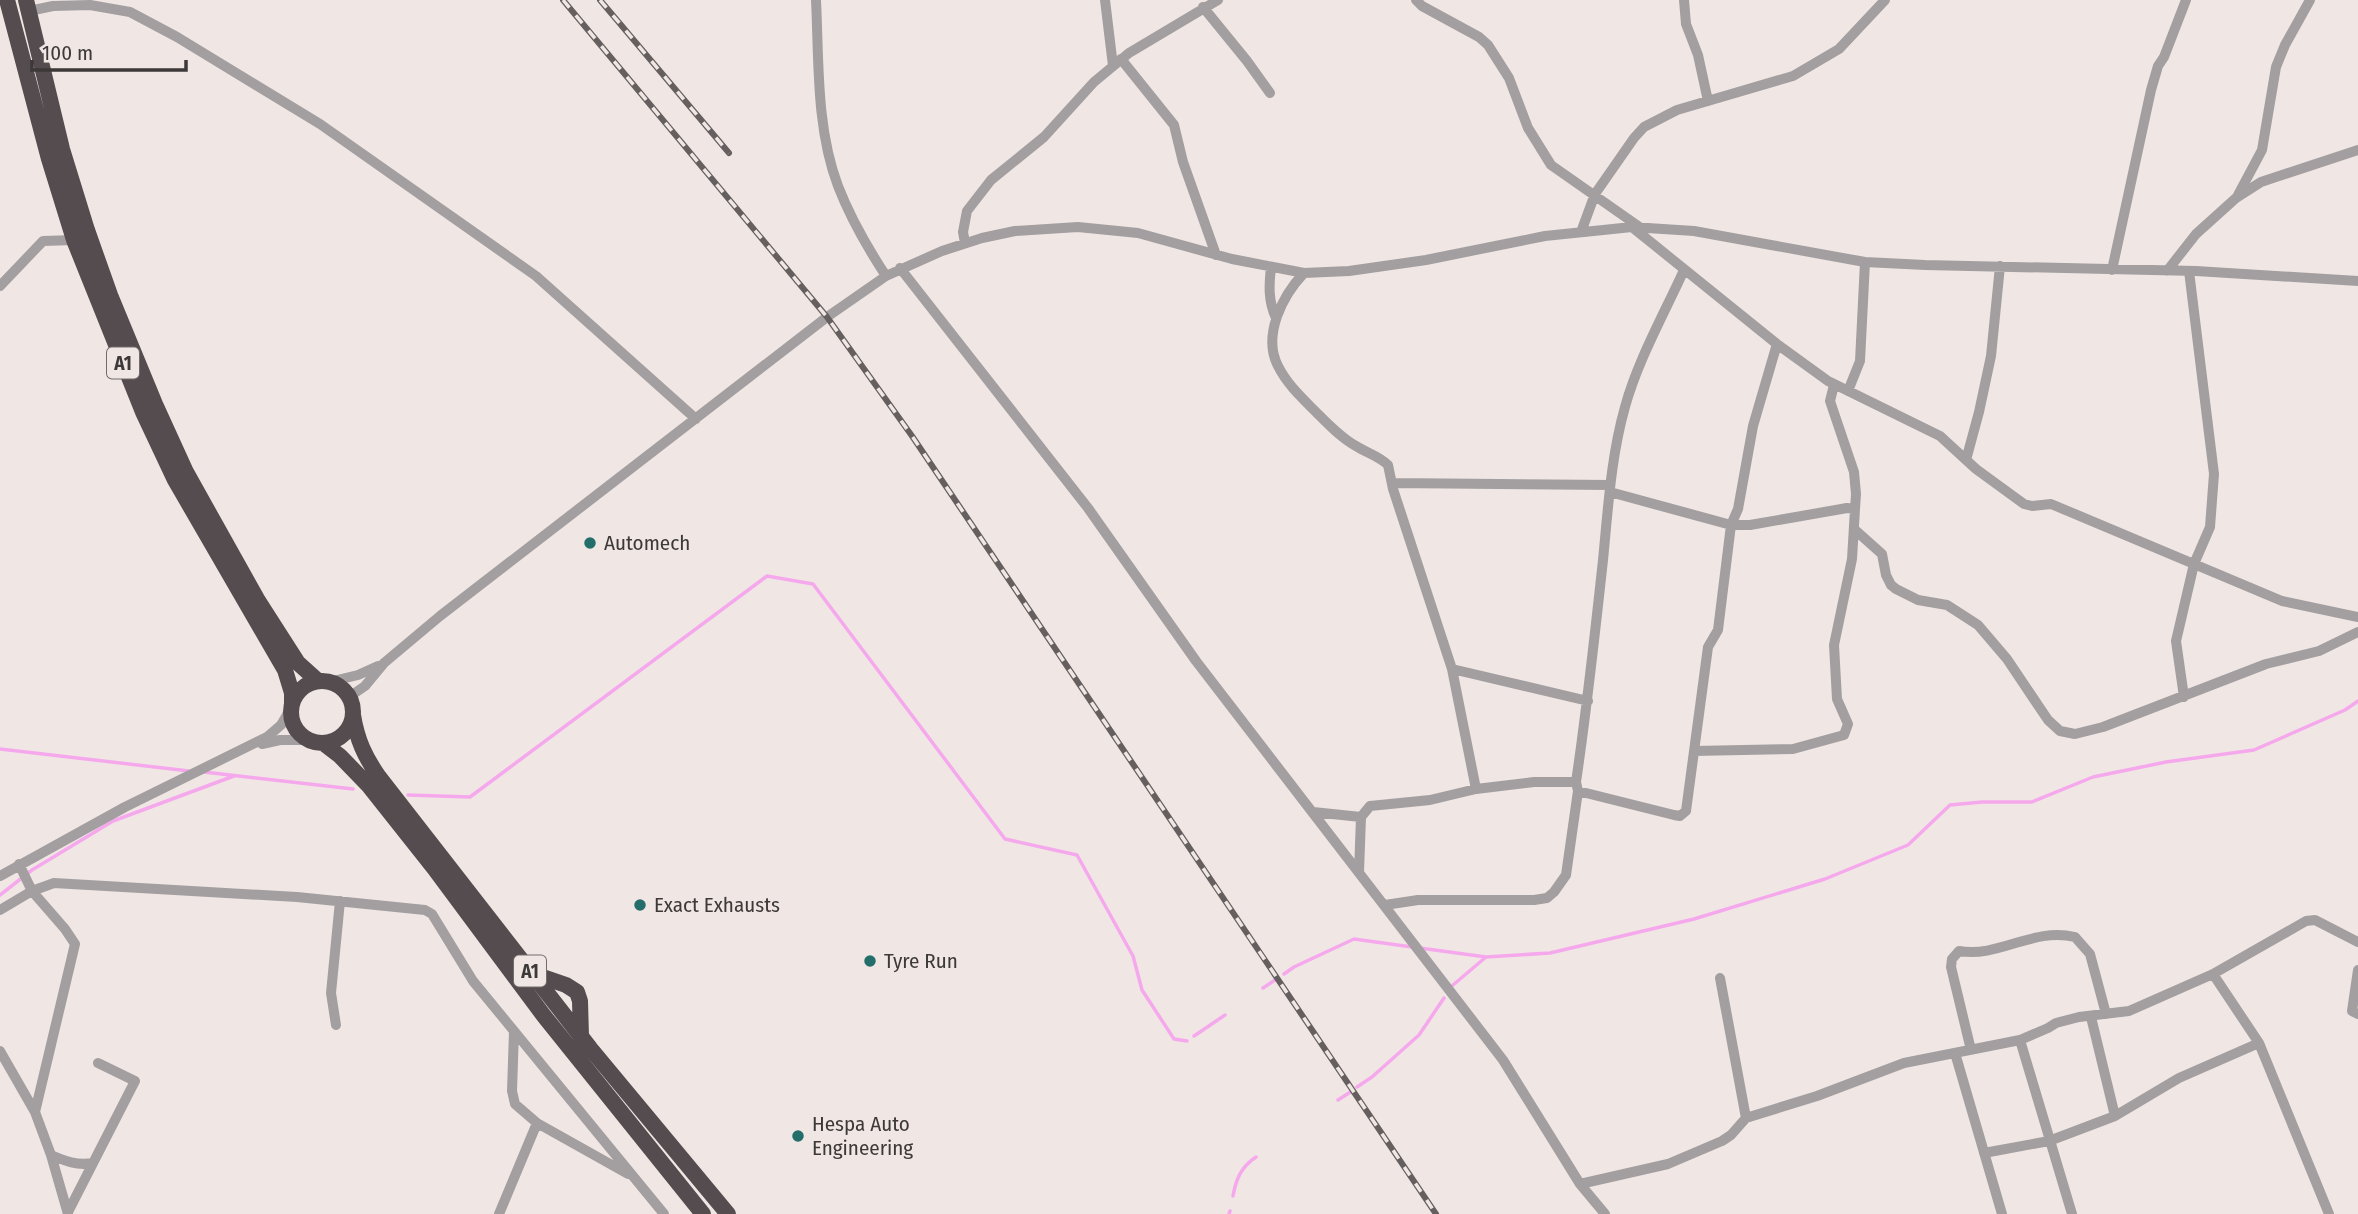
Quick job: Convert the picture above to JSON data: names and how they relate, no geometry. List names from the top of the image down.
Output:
{
  "streets": {
    "highway": ["A1"]
  },
  "places": [
    "Automech",
    "Exact Exhausts",
    "Tyre Run",
    "Hespa Auto Engineering"
  ],
  "scale_bar": "100 m"
}
